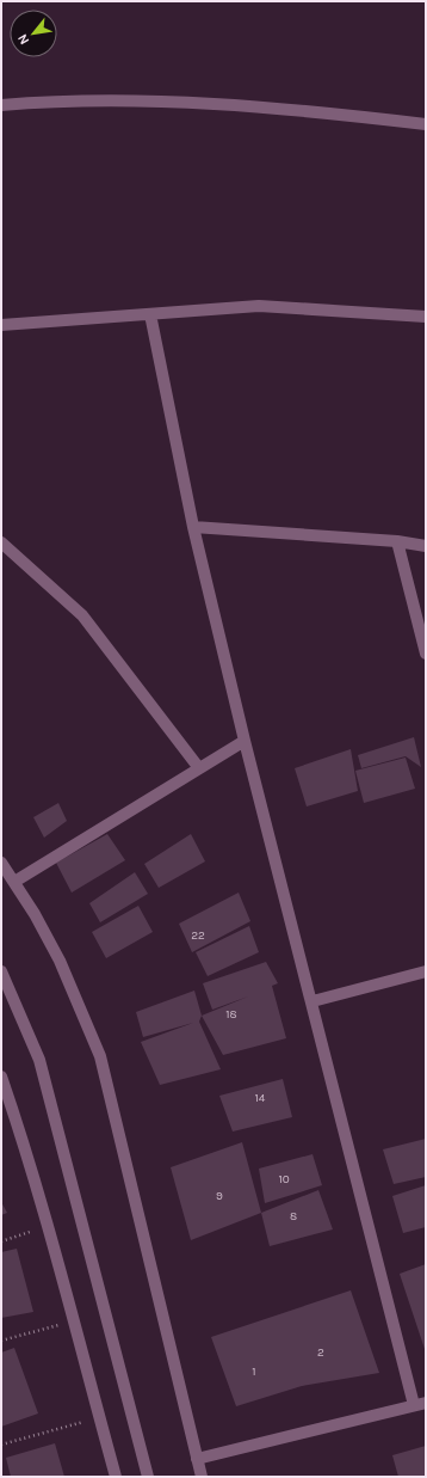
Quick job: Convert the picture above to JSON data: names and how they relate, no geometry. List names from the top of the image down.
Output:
{
  "house_numbers": [
    "22",
    "18",
    "14",
    "10",
    "9",
    "8",
    "2",
    "1"
  ],
  "north": "bottom left"
}
